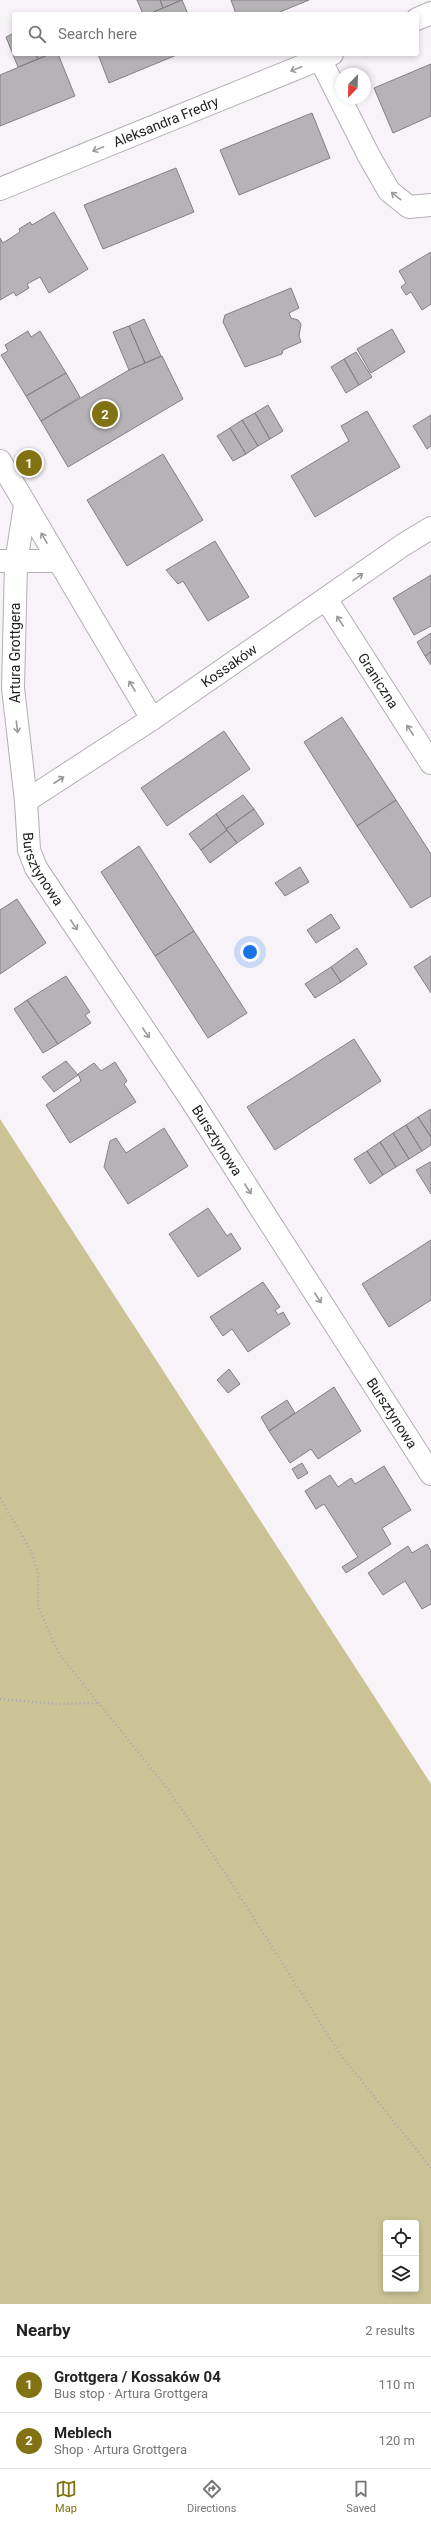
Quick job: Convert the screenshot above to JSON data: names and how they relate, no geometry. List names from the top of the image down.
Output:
{
  "streets": {
    "street": [
      "Aleksandra Fredry",
      "Artura Grottgera",
      "Kossaków",
      "Graniczna",
      "Bursztynowa"
    ]
  },
  "crossings": [
    ["Artura Grottgera", "Kossaków"],
    ["Artura Grottgera", "Bursztynowa"],
    ["Kossaków", "Graniczna"],
    ["Kossaków", "Bursztynowa"]
  ],
  "one_way": [
    "Aleksandra Fredry",
    "Artura Grottgera",
    "Kossaków",
    "Graniczna",
    "Bursztynowa"
  ],
  "north": "bottom left",
  "page": {
    "search": "Search here",
    "pins": ["2", "1"],
    "heading": ["Nearby", "2 results"],
    "list": [
      {
        "mark": "1",
        "name": "Grottgera / Kossaków 04",
        "note": "Bus stop · Artura Grottgera",
        "value": "110 m"
      },
      {
        "mark": "2",
        "name": "Meblech",
        "note": "Shop · Artura Grottgera",
        "value": "120 m"
      }
    ],
    "nav": ["Map", "Directions", "Saved"]
  }
}
